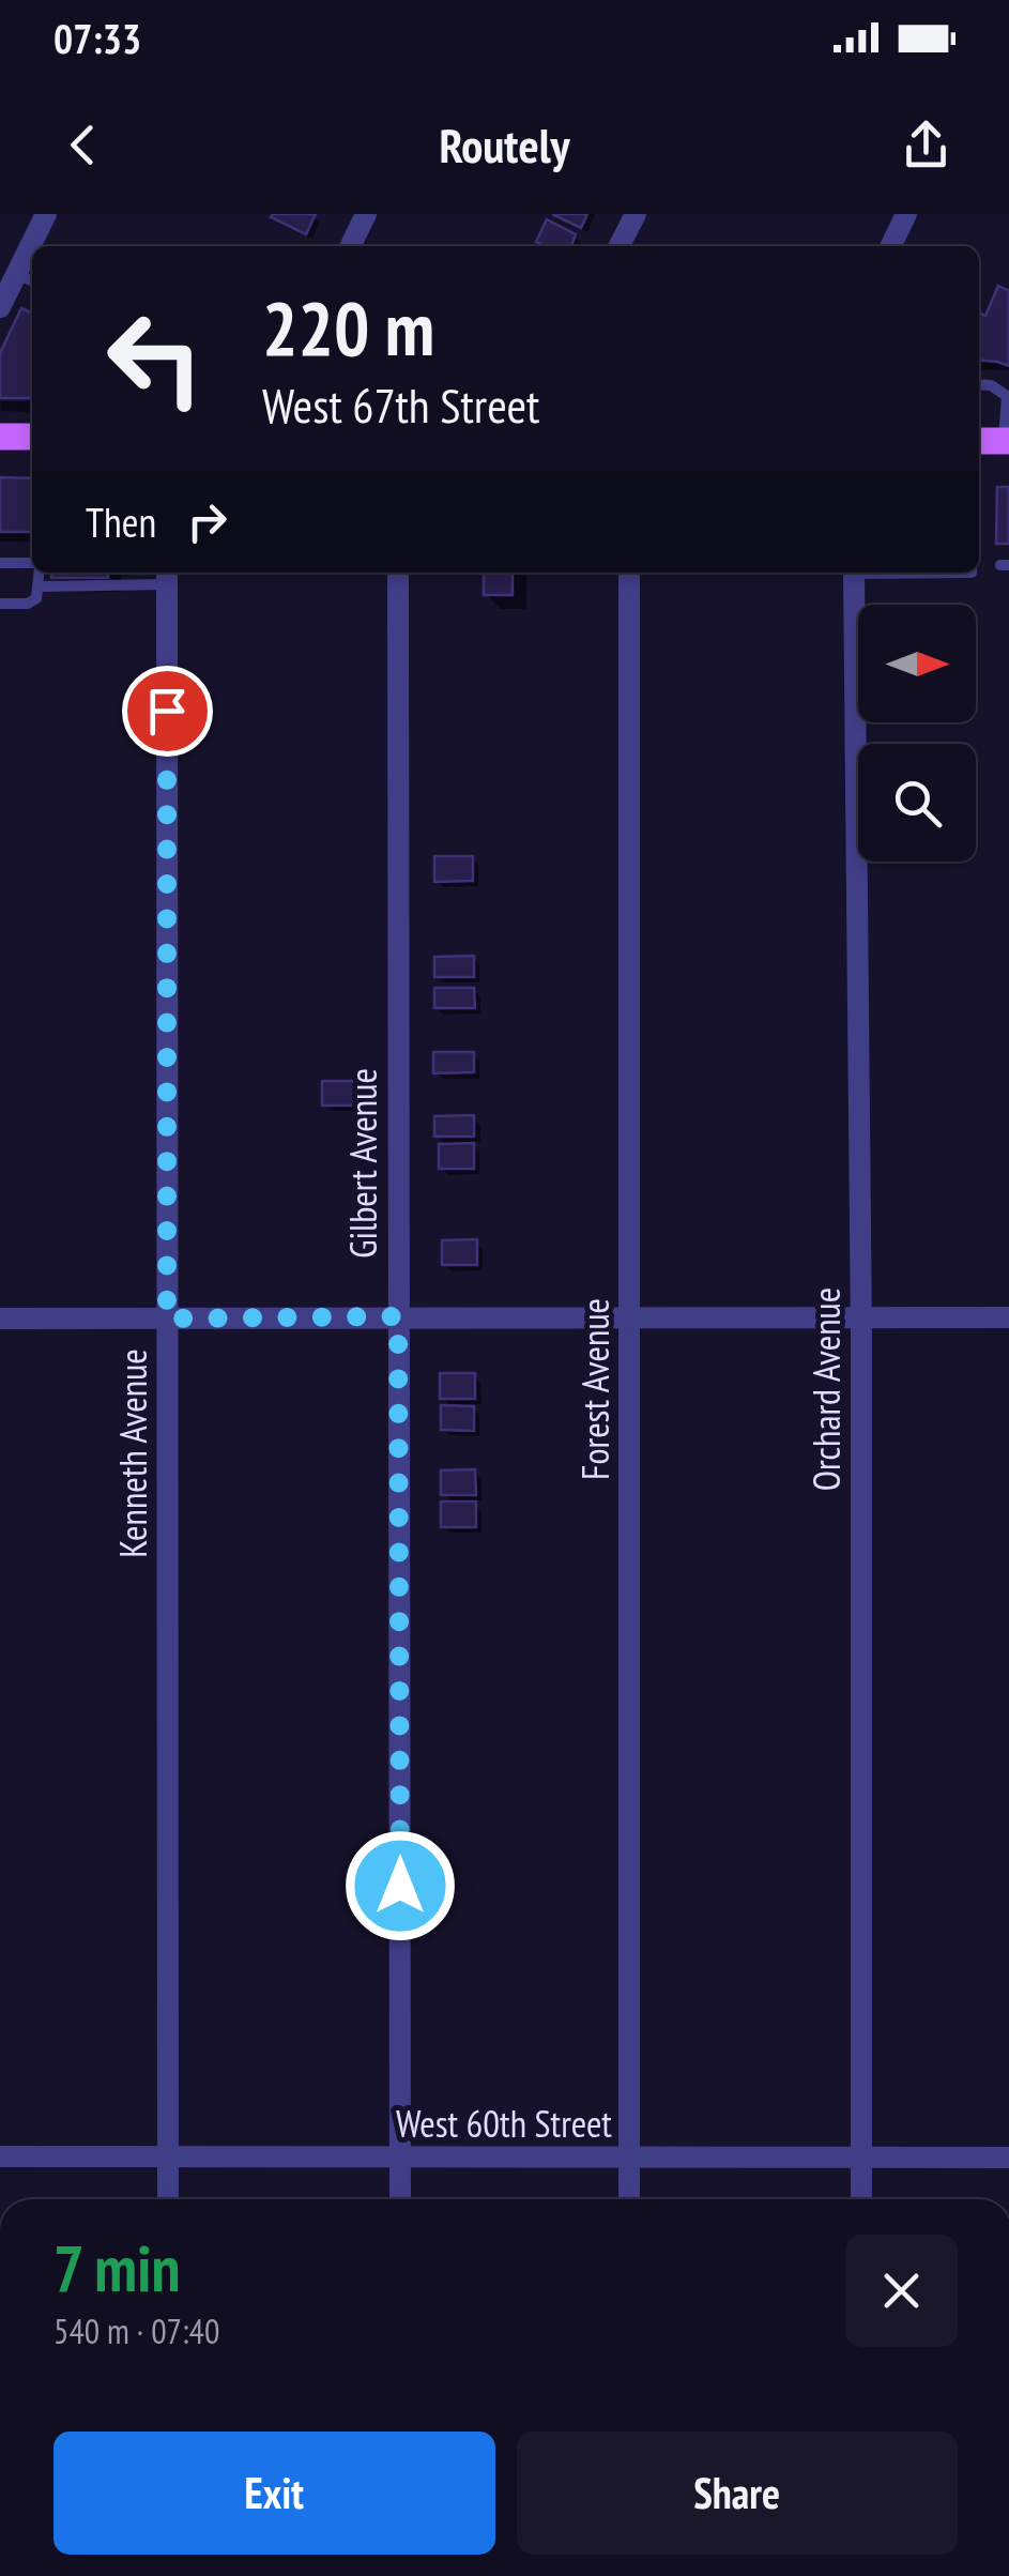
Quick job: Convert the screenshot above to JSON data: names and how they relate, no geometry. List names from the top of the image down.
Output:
{
  "streets": {
    "street": [
      "Gilbert Avenue",
      "Forest Avenue",
      "Orchard Avenue",
      "Kenneth Avenue",
      "West 60th Street"
    ]
  },
  "crossings": [
    ["Gilbert Avenue", "West 60th Street"],
    ["Forest Avenue", "West 60th Street"],
    ["Orchard Avenue", "West 60th Street"],
    ["Kenneth Avenue", "West 60th Street"]
  ],
  "north": "right",
  "page": {
    "status": "07:33",
    "header": "Routely",
    "turn": ["220 m", "West 67th Street"],
    "then": "Then",
    "heading": ["7 min", "540 m · 07:40"],
    "buttons": ["Exit", "Share"]
  }
}
